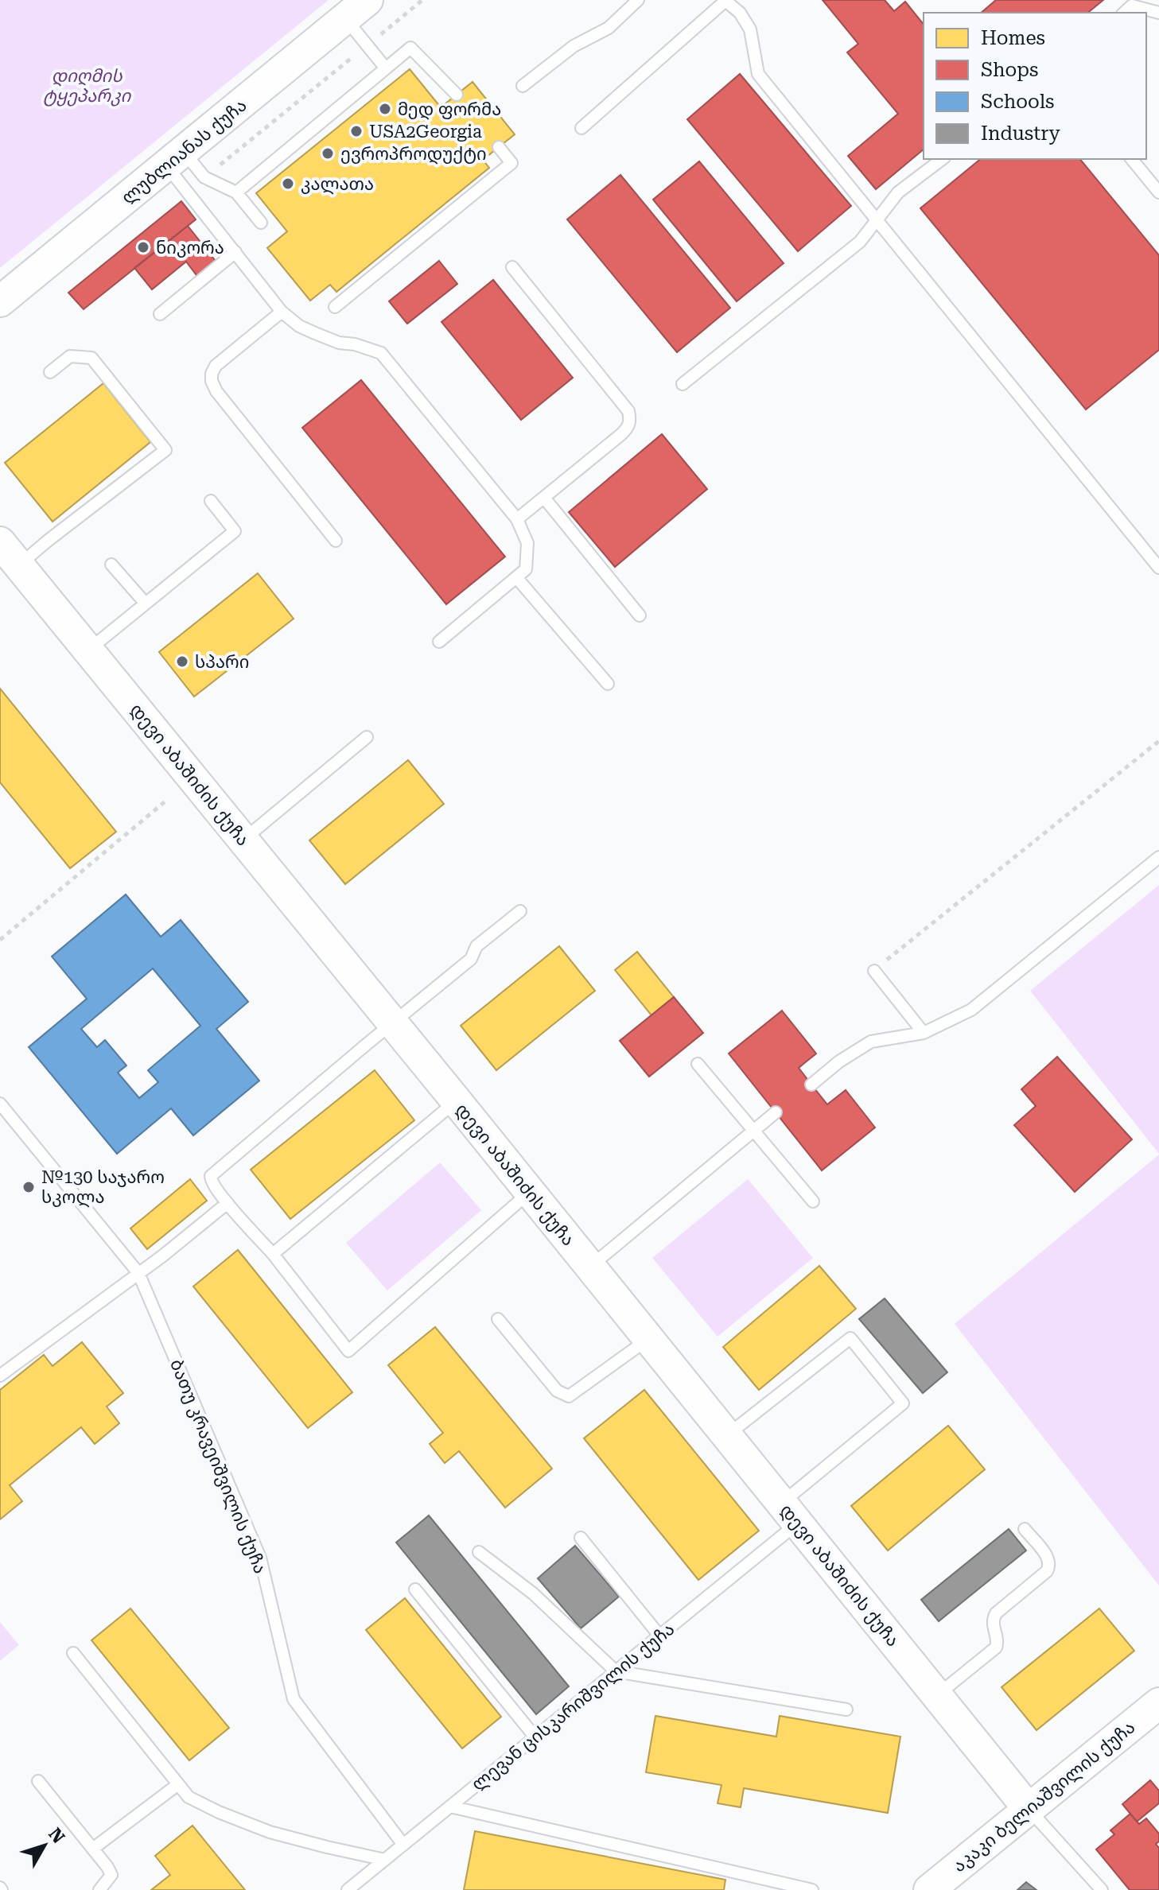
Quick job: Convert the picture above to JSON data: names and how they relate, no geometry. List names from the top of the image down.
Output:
{
  "streets": {
    "street": ["ლუბლიანას ქუჩა", "დევი აბაშიძის ქუჩა", "აკაკი ბელიაშვილის ქუჩა"],
    "lane": ["ბათუ კრავეიშვილის ქუჩა", "ლევან ცისკარიშვილის ქუჩა"]
  },
  "crossings": [
    ["დევი აბაშიძის ქუჩა", "ლევან ცისკარიშვილის ქუჩა"],
    ["დევი აბაშიძის ქუჩა", "აკაკი ბელიაშვილის ქუჩა"],
    ["ბათუ კრავეიშვილის ქუჩა", "ლევან ცისკარიშვილის ქუჩა"]
  ],
  "parks": ["დიღმის ტყეპარკი"],
  "places": [
    "მედ ფორმა",
    "USA2Georgia",
    "ევროპროდუქტი",
    "კალათა",
    "ნიკორა",
    "სპარი",
    "№130 საჯარო სკოლა"
  ],
  "legend": [
    "Homes",
    "Shops",
    "Schools",
    "Industry"
  ],
  "north": "top right"
}
